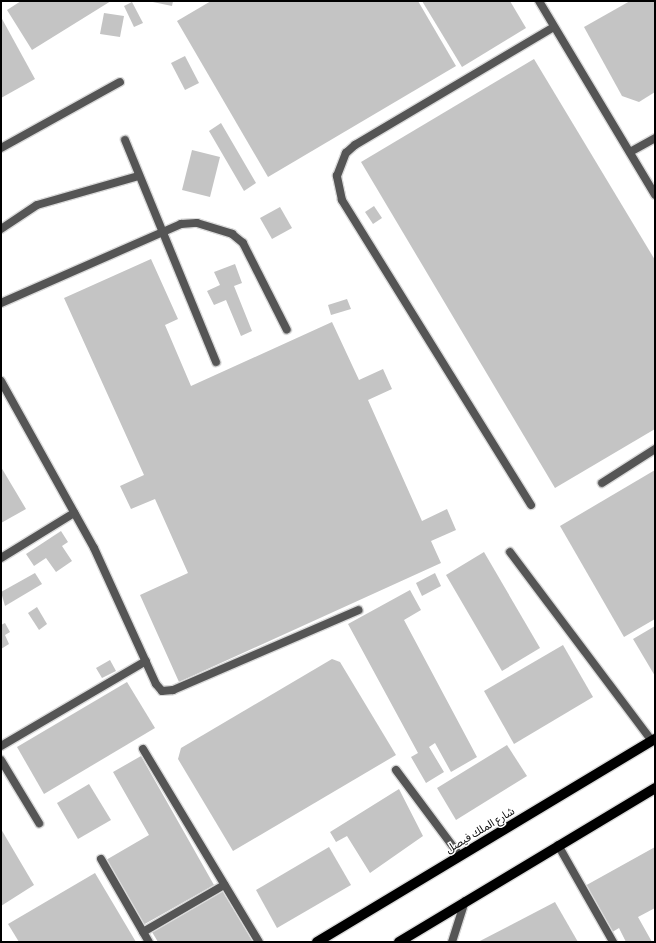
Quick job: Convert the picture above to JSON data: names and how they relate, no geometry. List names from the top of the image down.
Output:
{
  "streets": {
    "main road": ["شارع الملك فيصل"]
  }
}
